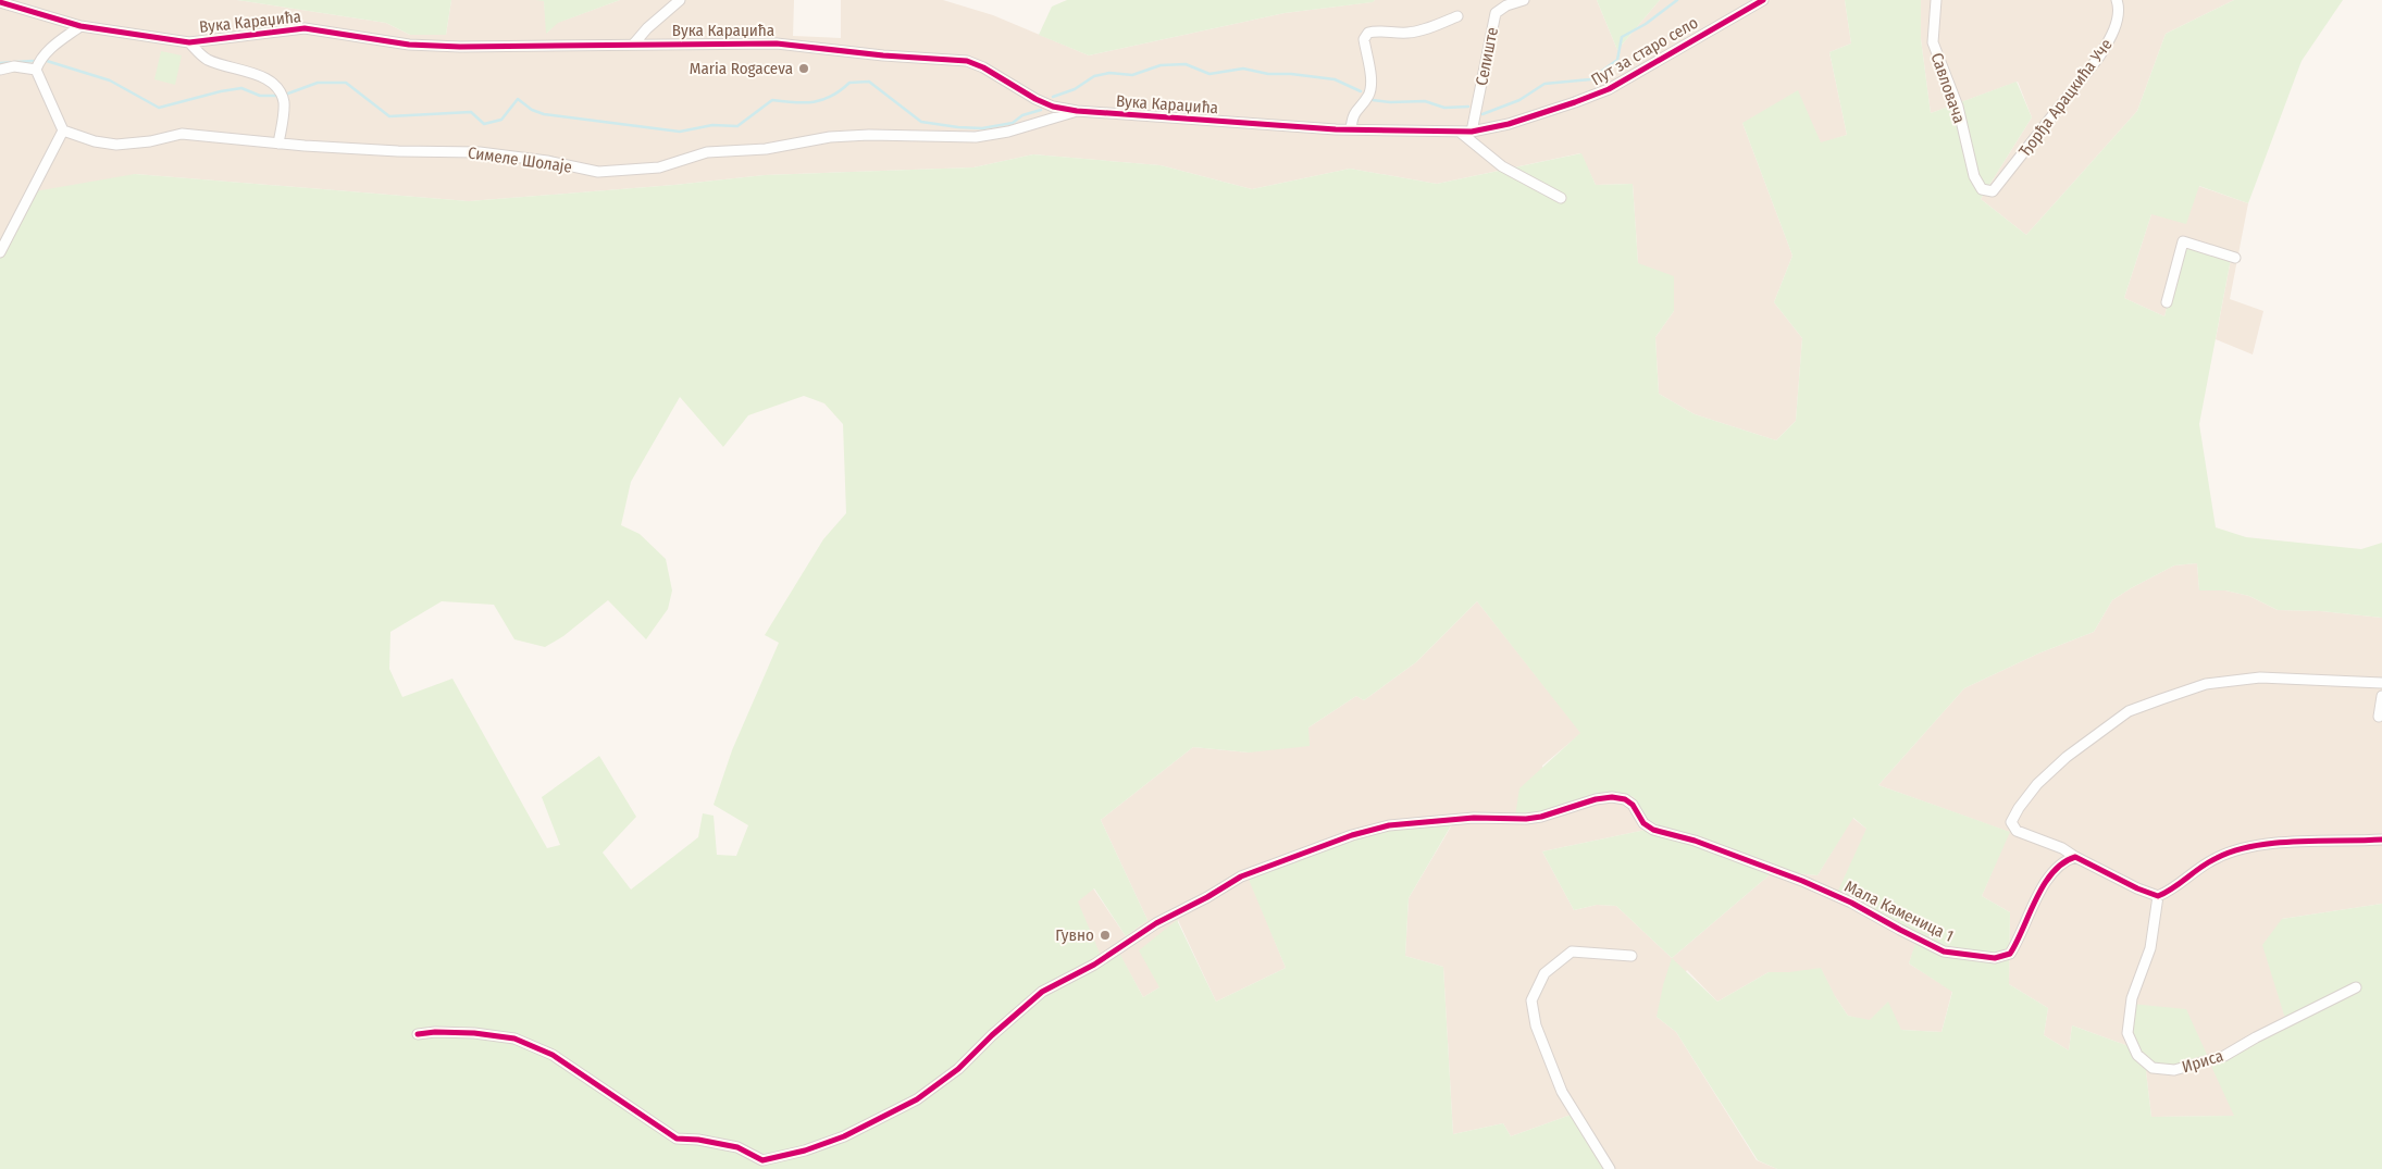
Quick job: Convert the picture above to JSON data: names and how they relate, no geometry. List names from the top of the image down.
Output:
{
  "streets": {
    "street": [
      "Вука Караџића",
      "Пут за старо село",
      "Селиште",
      "Савловача",
      "Ђорђа Арацкића Уче",
      "Симеле Шолаје",
      "Мала Каменица 1",
      "Ириса"
    ]
  },
  "crossings": [
    ["Вука Караџића", "Пут за старо село"],
    ["Вука Караџића", "Селиште"],
    ["Вука Караџића", "Симеле Шолаје"],
    ["Пут за старо село", "Селиште"],
    ["Савловача", "Ђорђа Арацкића Уче"]
  ],
  "places": ["Maria Rogaceva", "Гувно"]
}
